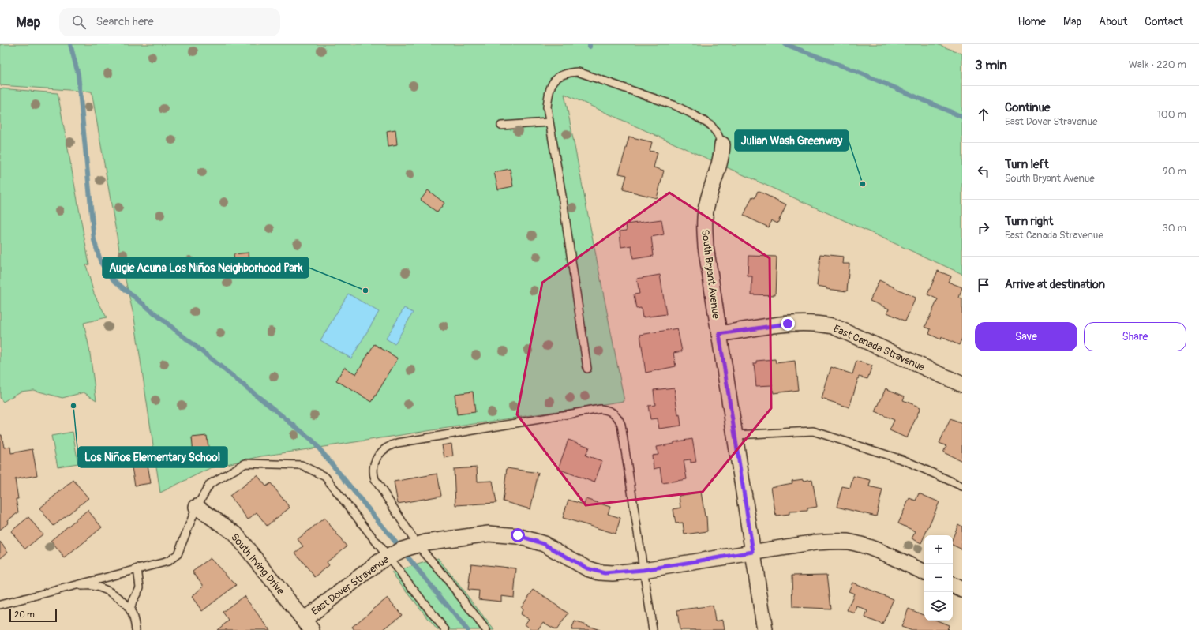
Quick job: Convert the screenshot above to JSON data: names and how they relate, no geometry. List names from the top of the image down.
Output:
{
  "streets": {
    "street": [
      "South Bryant Avenue",
      "East Canada Stravenue",
      "South Irving Drive",
      "East Dover Stravenue"
    ]
  },
  "crossings": [
    ["South Bryant Avenue", "East Canada Stravenue"],
    ["South Bryant Avenue", "East Dover Stravenue"],
    ["South Irving Drive", "East Dover Stravenue"]
  ],
  "places": ["Julian Wash Greenway", "Augie Acuna Los Niños Neighborhood Park", "Los Niños Elementary School"],
  "scale_bar": "20 m",
  "page": {
    "header": "Map",
    "search": "Search here",
    "nav": [
      "Home",
      "Map",
      "About",
      "Contact"
    ],
    "heading": ["3 min", "Walk · 220 m"],
    "list": [
      ["Continue", "East Dover Stravenue", "100 m"],
      ["Turn left", "South Bryant Avenue", "90 m"],
      ["Turn right", "East Canada Stravenue", "30 m"],
      "Arrive at destination"
    ],
    "buttons": ["Save", "Share"],
    "map_buttons": ["+", "−"],
    "scale": "20 m"
  }
}
